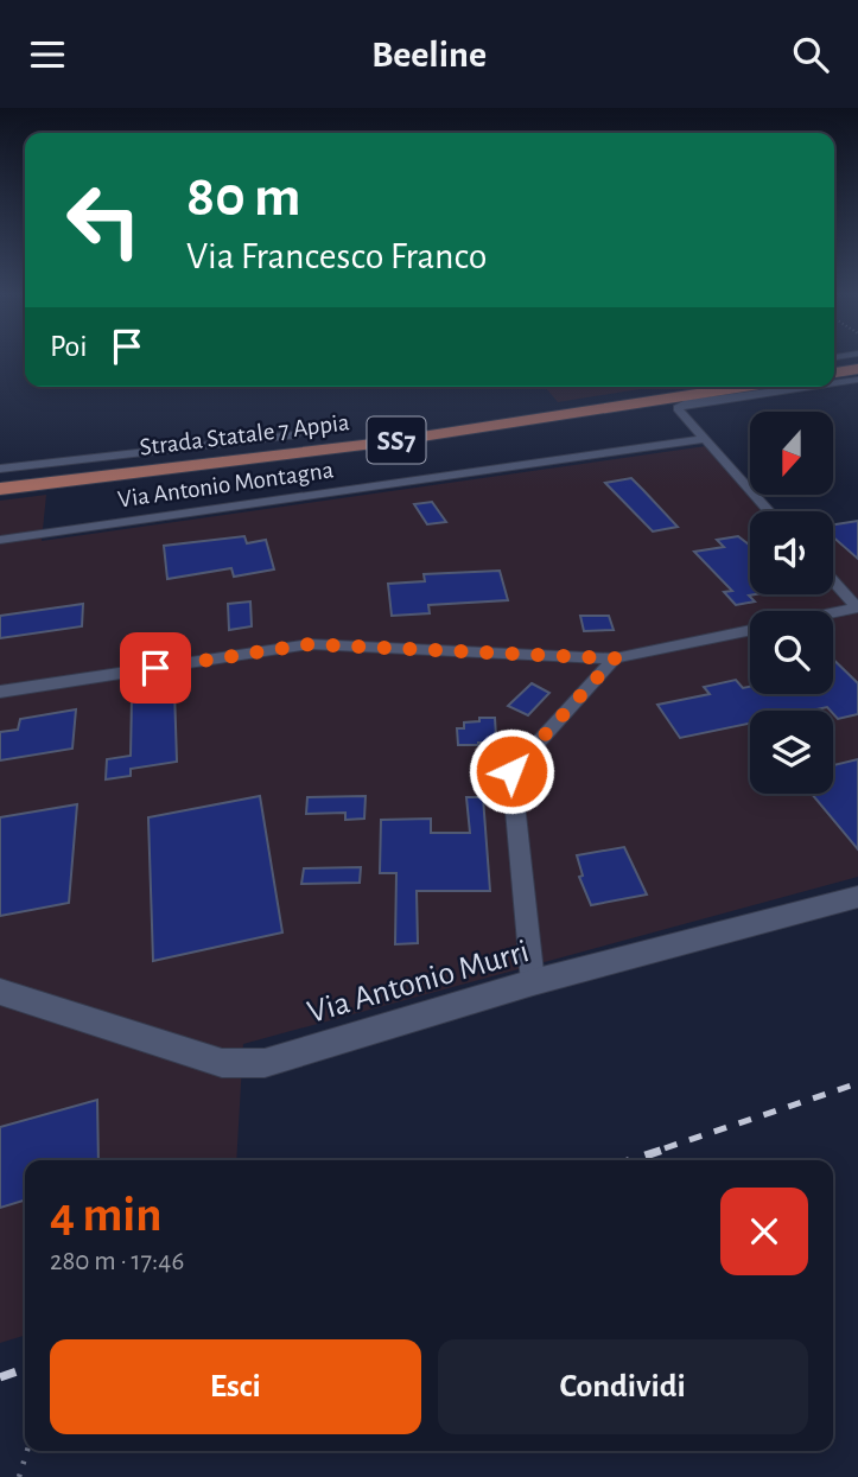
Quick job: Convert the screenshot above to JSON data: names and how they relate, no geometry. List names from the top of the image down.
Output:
{
  "streets": {
    "highway": ["Strada Statale 7 Appia", "SS7"],
    "street": ["Via Antonio Montagna", "Via Antonio Murri"]
  },
  "north": "bottom",
  "page": {
    "header": "Beeline",
    "turn": ["80 m", "Via Francesco Franco"],
    "then": "Poi",
    "heading": ["4 min", "280 m · 17:46"],
    "buttons": ["Esci", "Condividi"]
  }
}
